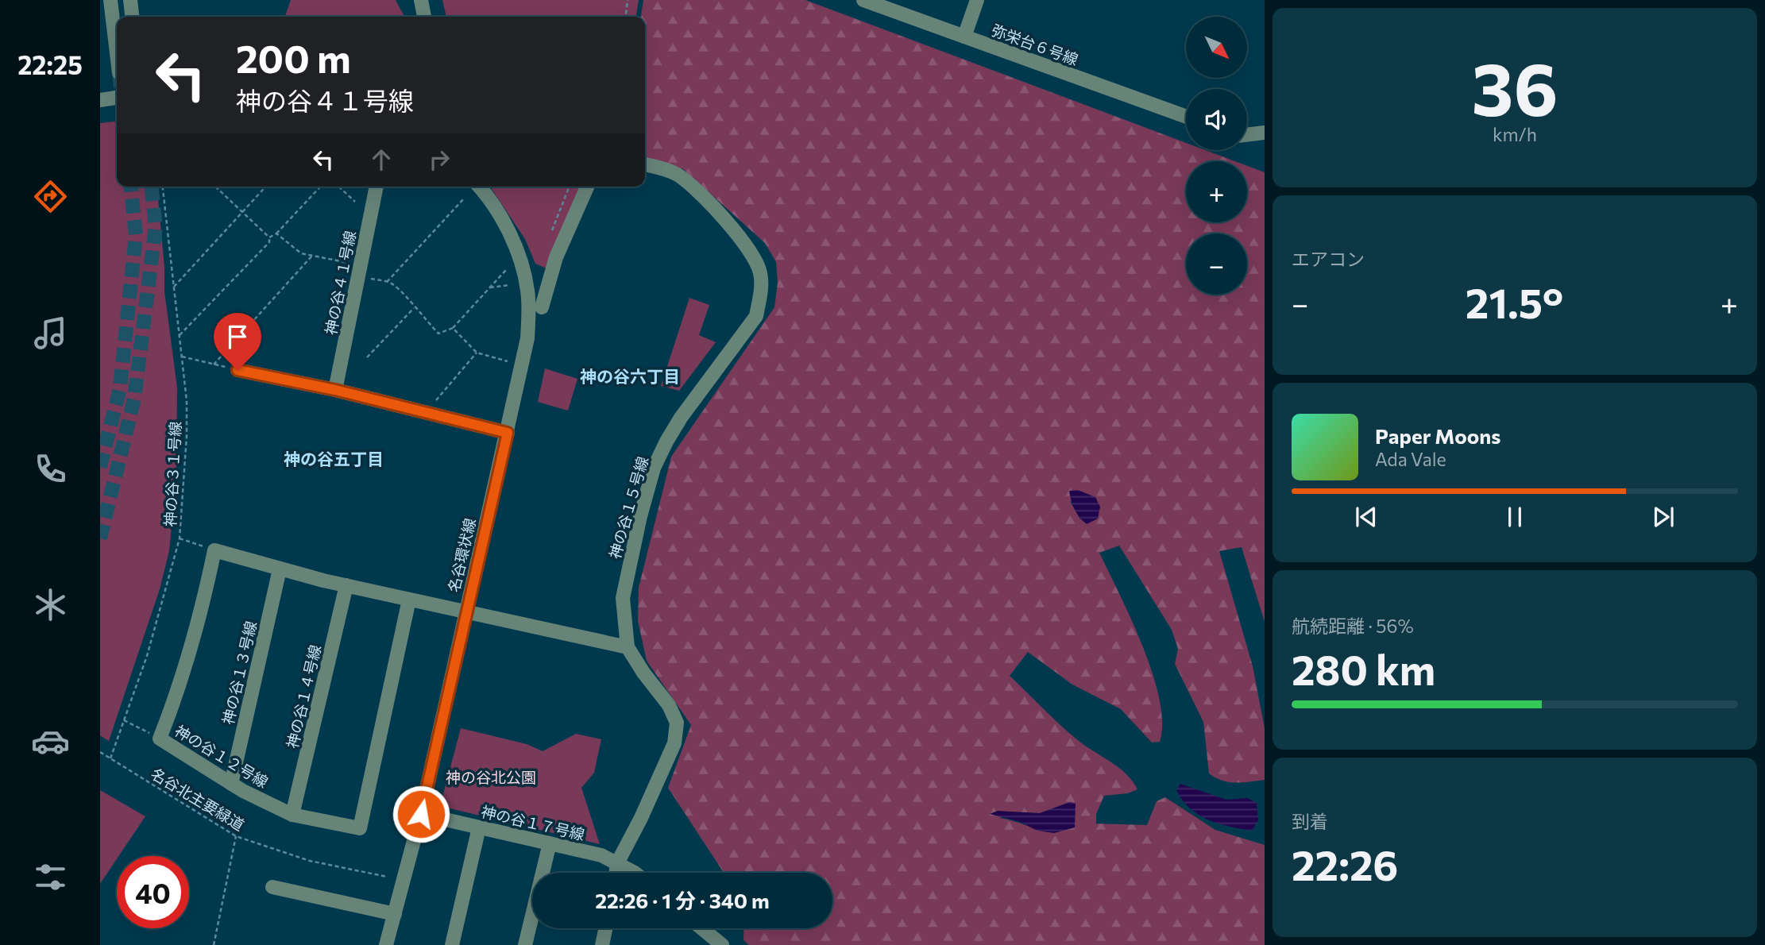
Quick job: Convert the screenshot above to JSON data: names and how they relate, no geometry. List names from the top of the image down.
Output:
{
  "streets": {
    "street": [
      "弥栄台６号線",
      "神の谷４１号線",
      "神の谷１５号線",
      "名谷環状線",
      "神の谷１３号線",
      "神の谷１４号線",
      "神の谷１２号線",
      "神の谷１７号線"
    ],
    "path": ["神の谷３１号線", "名谷北主要緑道"]
  },
  "crossings": [
    ["神の谷３１号線", "名谷北主要緑道"],
    ["神の谷１５号線", "神の谷１７号線"],
    ["名谷環状線", "神の谷１７号線"],
    ["神の谷１３号線", "神の谷１２号線"],
    ["神の谷１４号線", "神の谷１２号線"]
  ],
  "districts": ["神の谷六丁目", "神の谷五丁目"],
  "parks": ["神の谷北公園"],
  "north": "bottom right",
  "page": {
    "tabs": "22:25",
    "tile": [
      ["36", "km/h"],
      "エアコン",
      ["航続距離 · 56%", "280 km"],
      ["到着", "22:26"]
    ],
    "map_buttons": ["+", "−"],
    "turn": ["200 m", "神の谷４１号線"],
    "heat": ["−", "21.5°", "+"],
    "song": ["Paper Moons", "Ada Vale"],
    "limit": "40",
    "trip": "22:26 · 1 分 · 340 m"
  }
}
